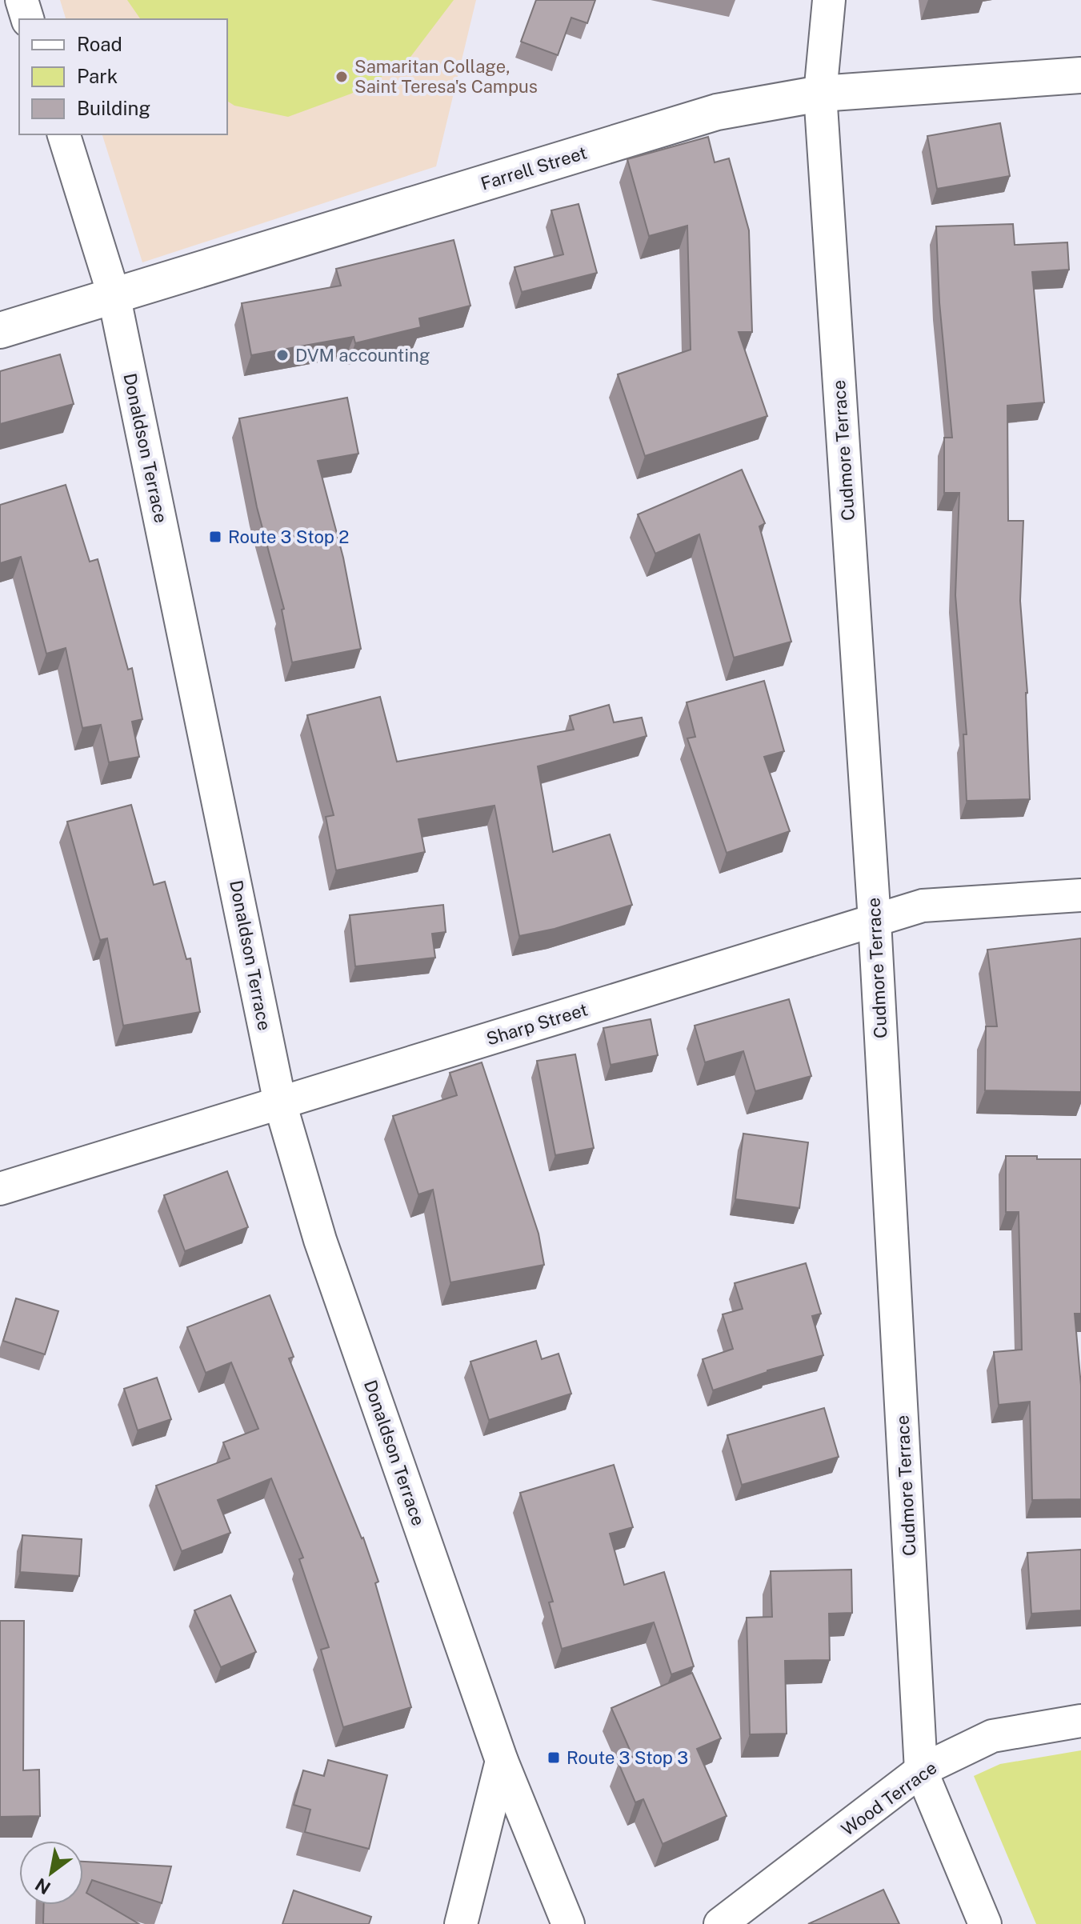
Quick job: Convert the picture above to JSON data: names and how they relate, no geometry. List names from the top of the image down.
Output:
{
  "streets": {
    "main road": ["Farrell Street"],
    "street": [
      "Donaldson Terrace",
      "Cudmore Terrace",
      "Sharp Street",
      "Wood Terrace"
    ]
  },
  "crossings": [
    ["Farrell Street", "Donaldson Terrace"],
    ["Farrell Street", "Cudmore Terrace"],
    ["Donaldson Terrace", "Sharp Street"],
    ["Cudmore Terrace", "Sharp Street"],
    ["Cudmore Terrace", "Wood Terrace"]
  ],
  "places": {
    "other": ["Samaritan Collage, Saint Teresa's Campus", "DVM accounting"],
    "transit": ["Route 3 Stop 2", "Route 3 Stop 3"]
  },
  "legend": ["Road", "Park", "Building"],
  "north": "bottom left"
}
